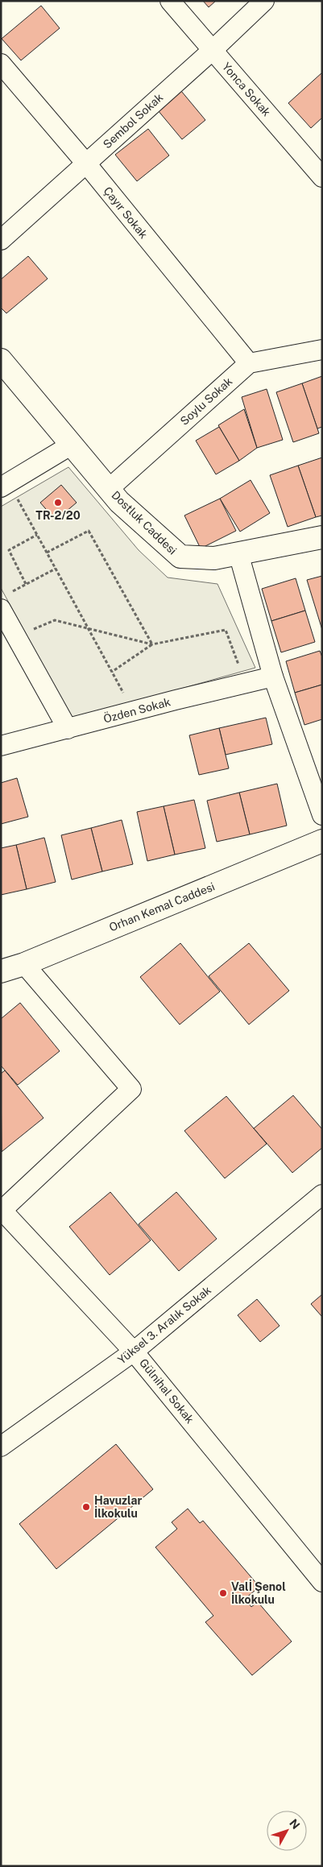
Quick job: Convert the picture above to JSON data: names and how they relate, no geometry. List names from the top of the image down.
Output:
{
  "streets": {
    "street": [
      "Yonca Sokak",
      "Sembol Sokak",
      "Çayır Sokak",
      "Soylu Sokak",
      "Dostluk Caddesi",
      "Özden Sokak",
      "Orhan Kemal Caddesi",
      "Yüksel 3. Aralık Sokak",
      "Gülnihal Sokak"
    ]
  },
  "crossings": [
    ["Yonca Sokak", "Sembol Sokak"],
    ["Sembol Sokak", "Çayır Sokak"],
    ["Çayır Sokak", "Soylu Sokak"],
    ["Soylu Sokak", "Dostluk Caddesi"],
    ["Yüksel 3. Aralık Sokak", "Gülnihal Sokak"]
  ],
  "places": ["TR-2/20", "Havuzlar İlkokulu", "Valİ Şenol İlkokulu"],
  "north": "top right"
}
